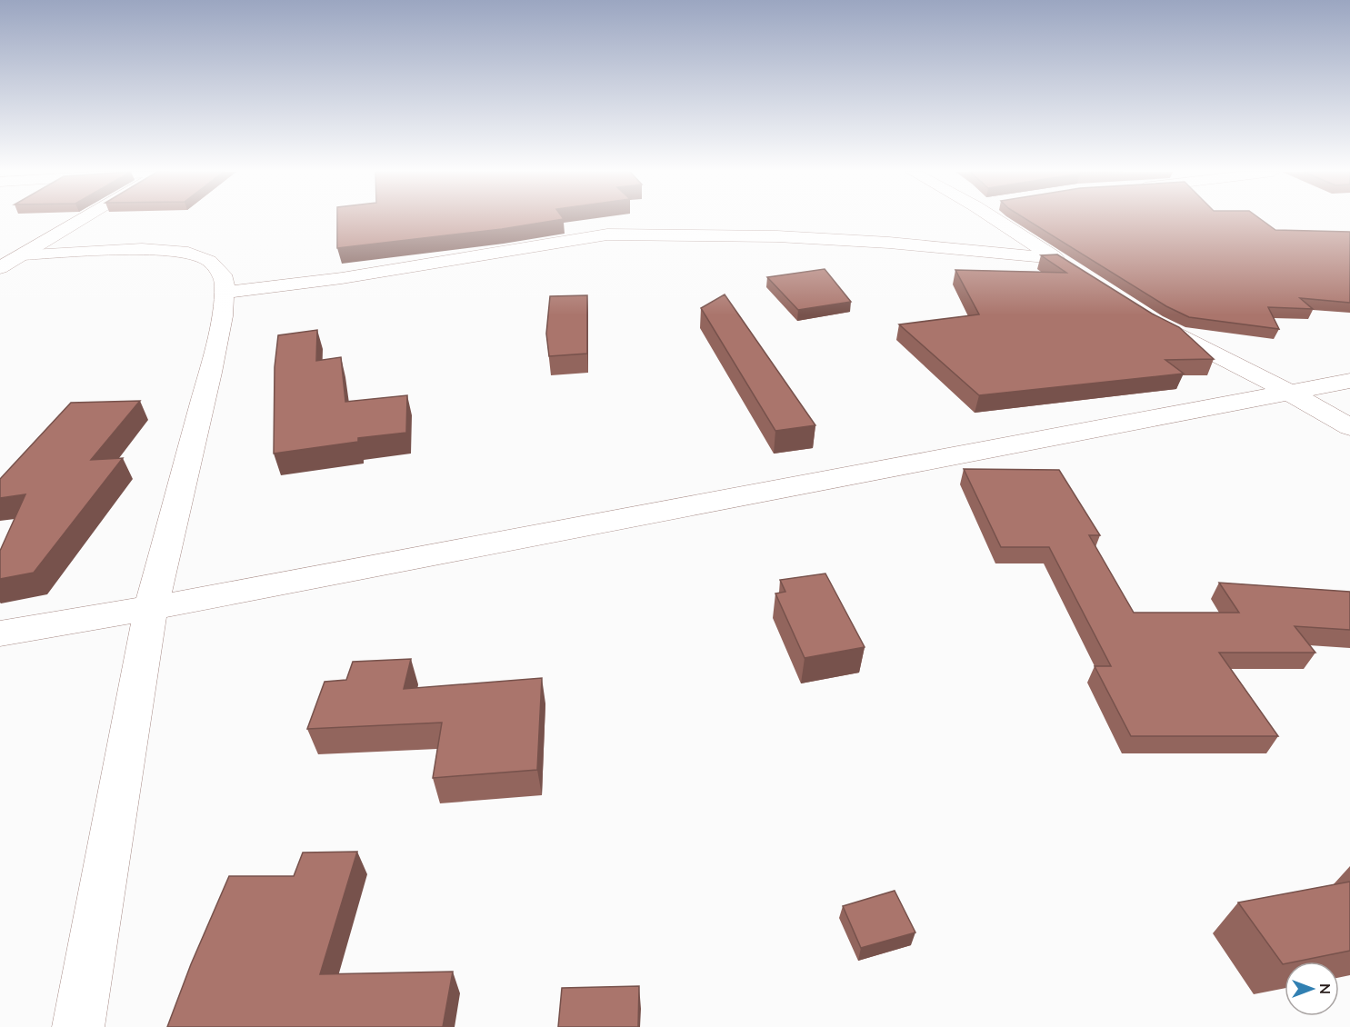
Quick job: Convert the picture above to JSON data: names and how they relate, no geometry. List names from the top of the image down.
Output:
{
  "north": "right"
}
